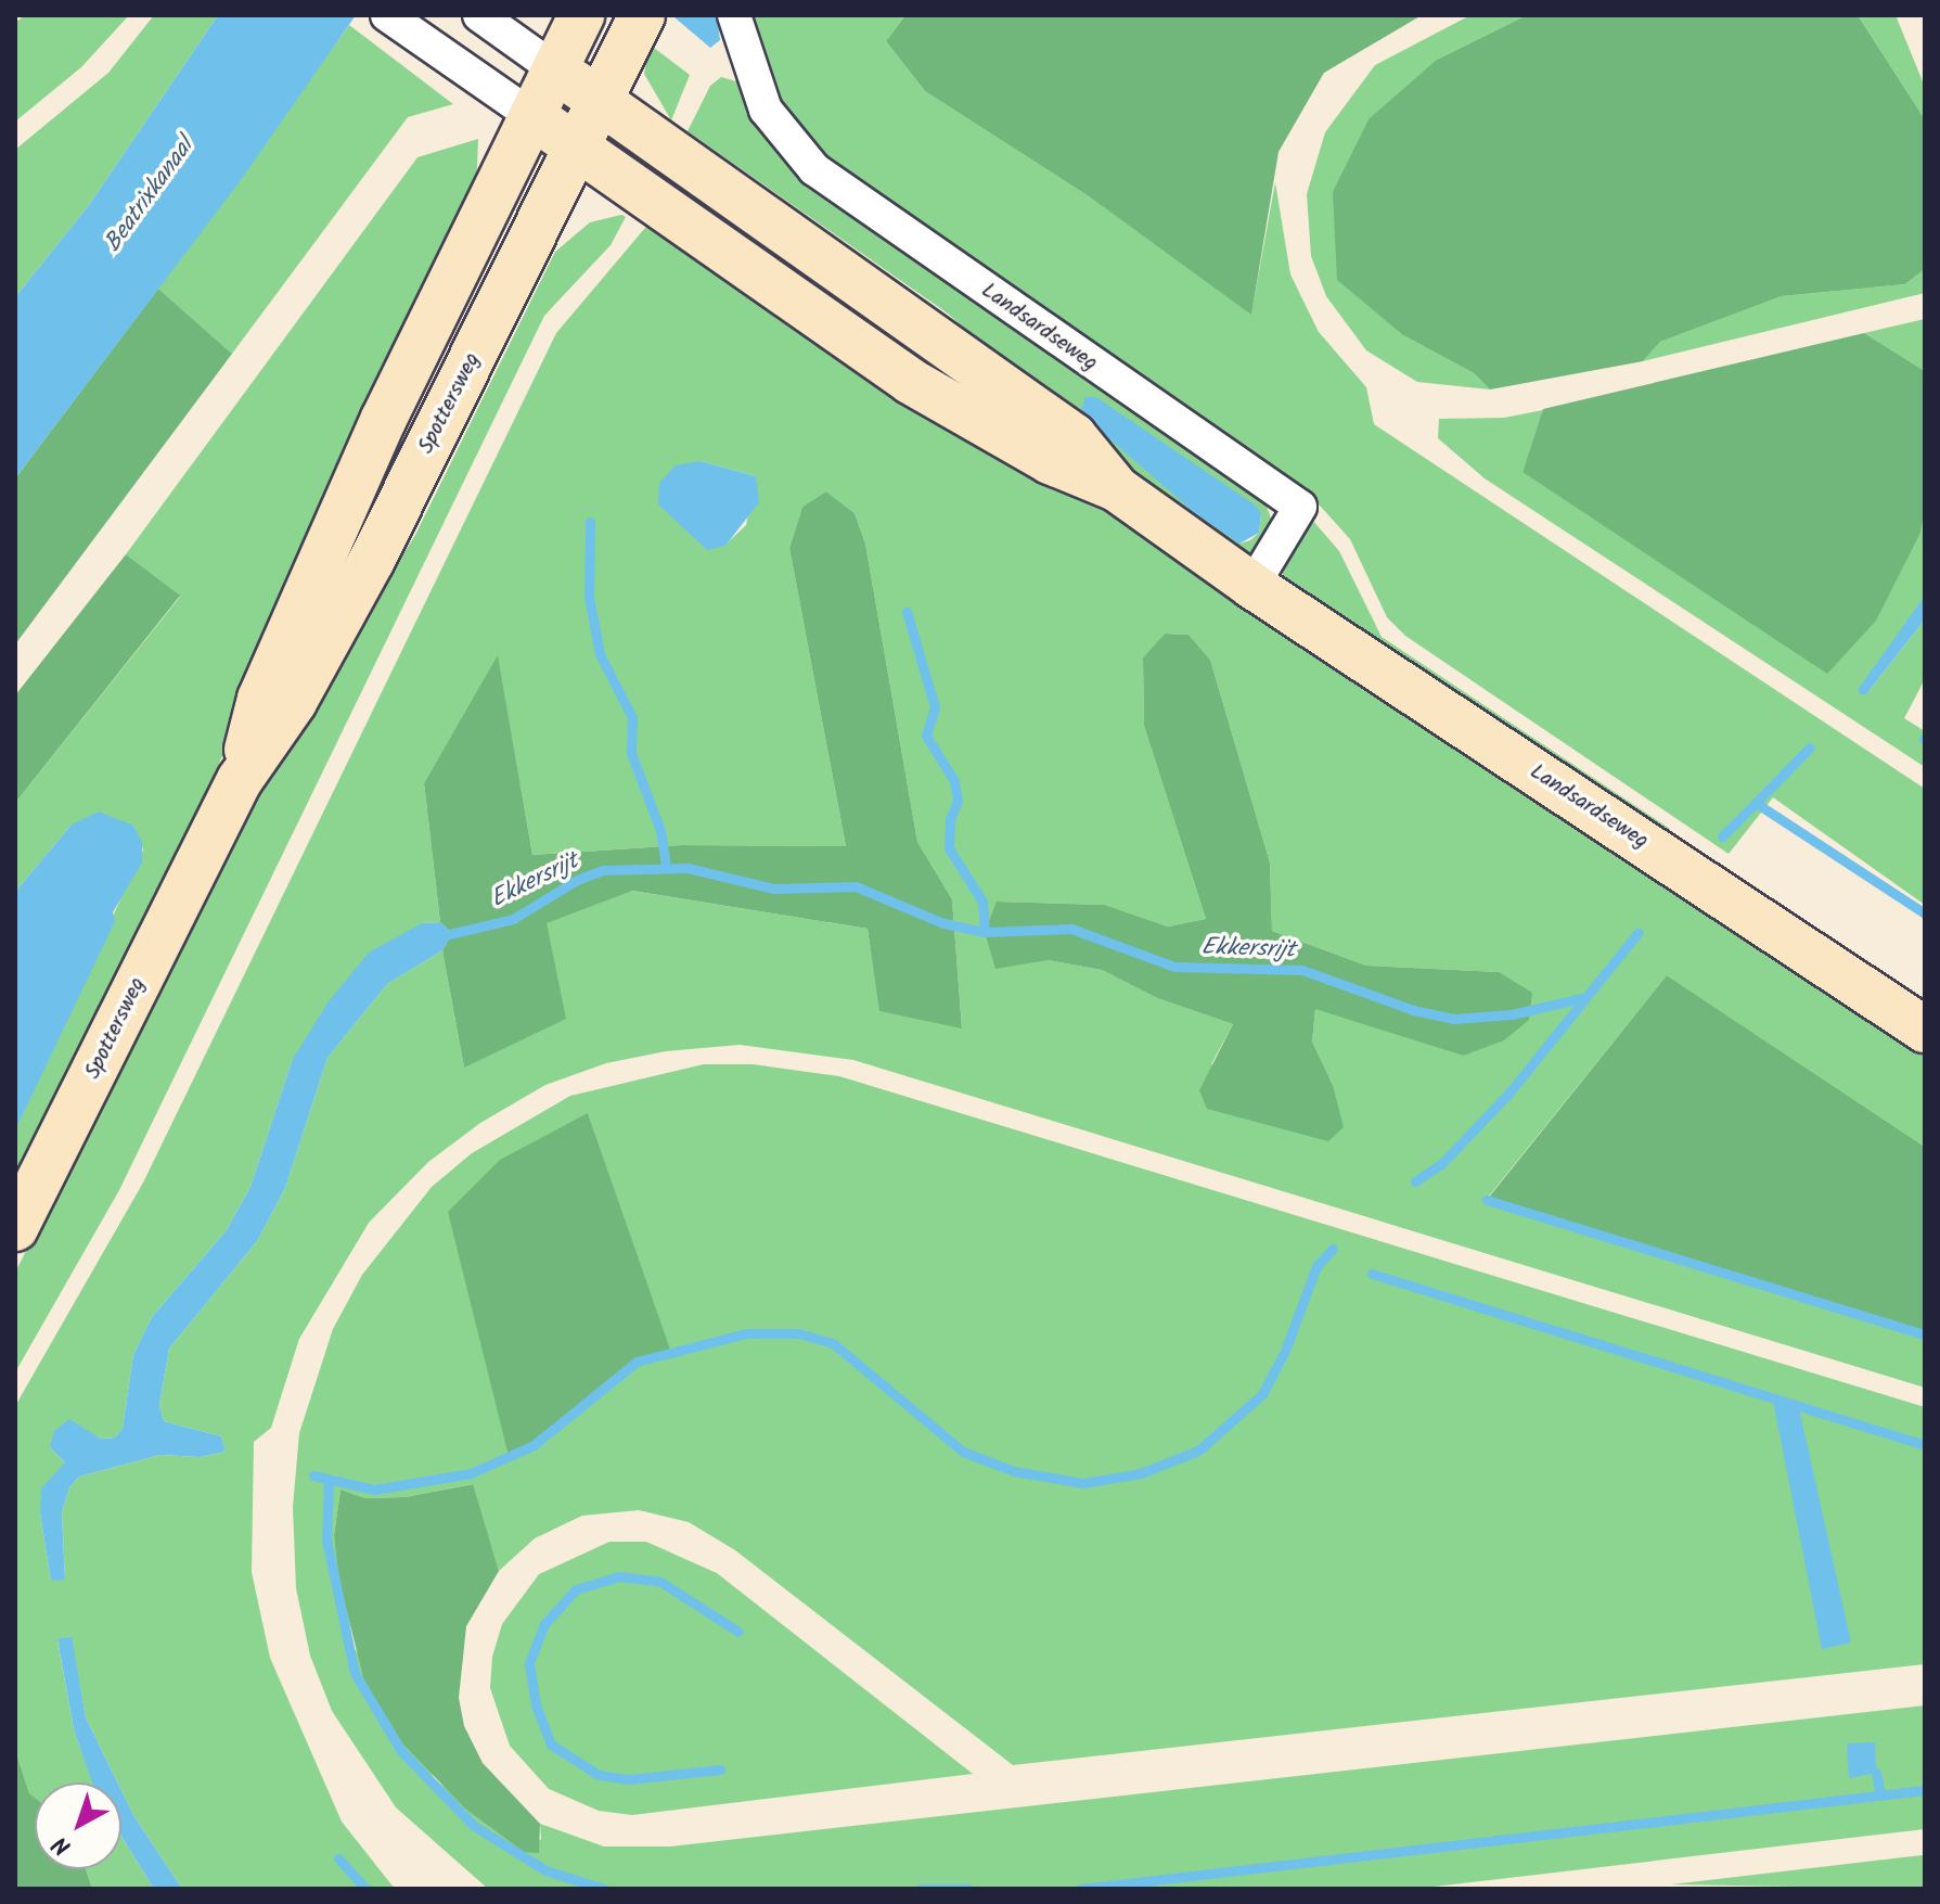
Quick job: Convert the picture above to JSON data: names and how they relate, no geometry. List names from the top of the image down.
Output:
{
  "streets": {
    "street": ["Landsardseweg", "Spottersweg"]
  },
  "crossings": [
    ["Landsardseweg", "Spottersweg"]
  ],
  "water": ["Beatrixkanaal", "Ekkersrijt"],
  "north": "bottom left"
}
